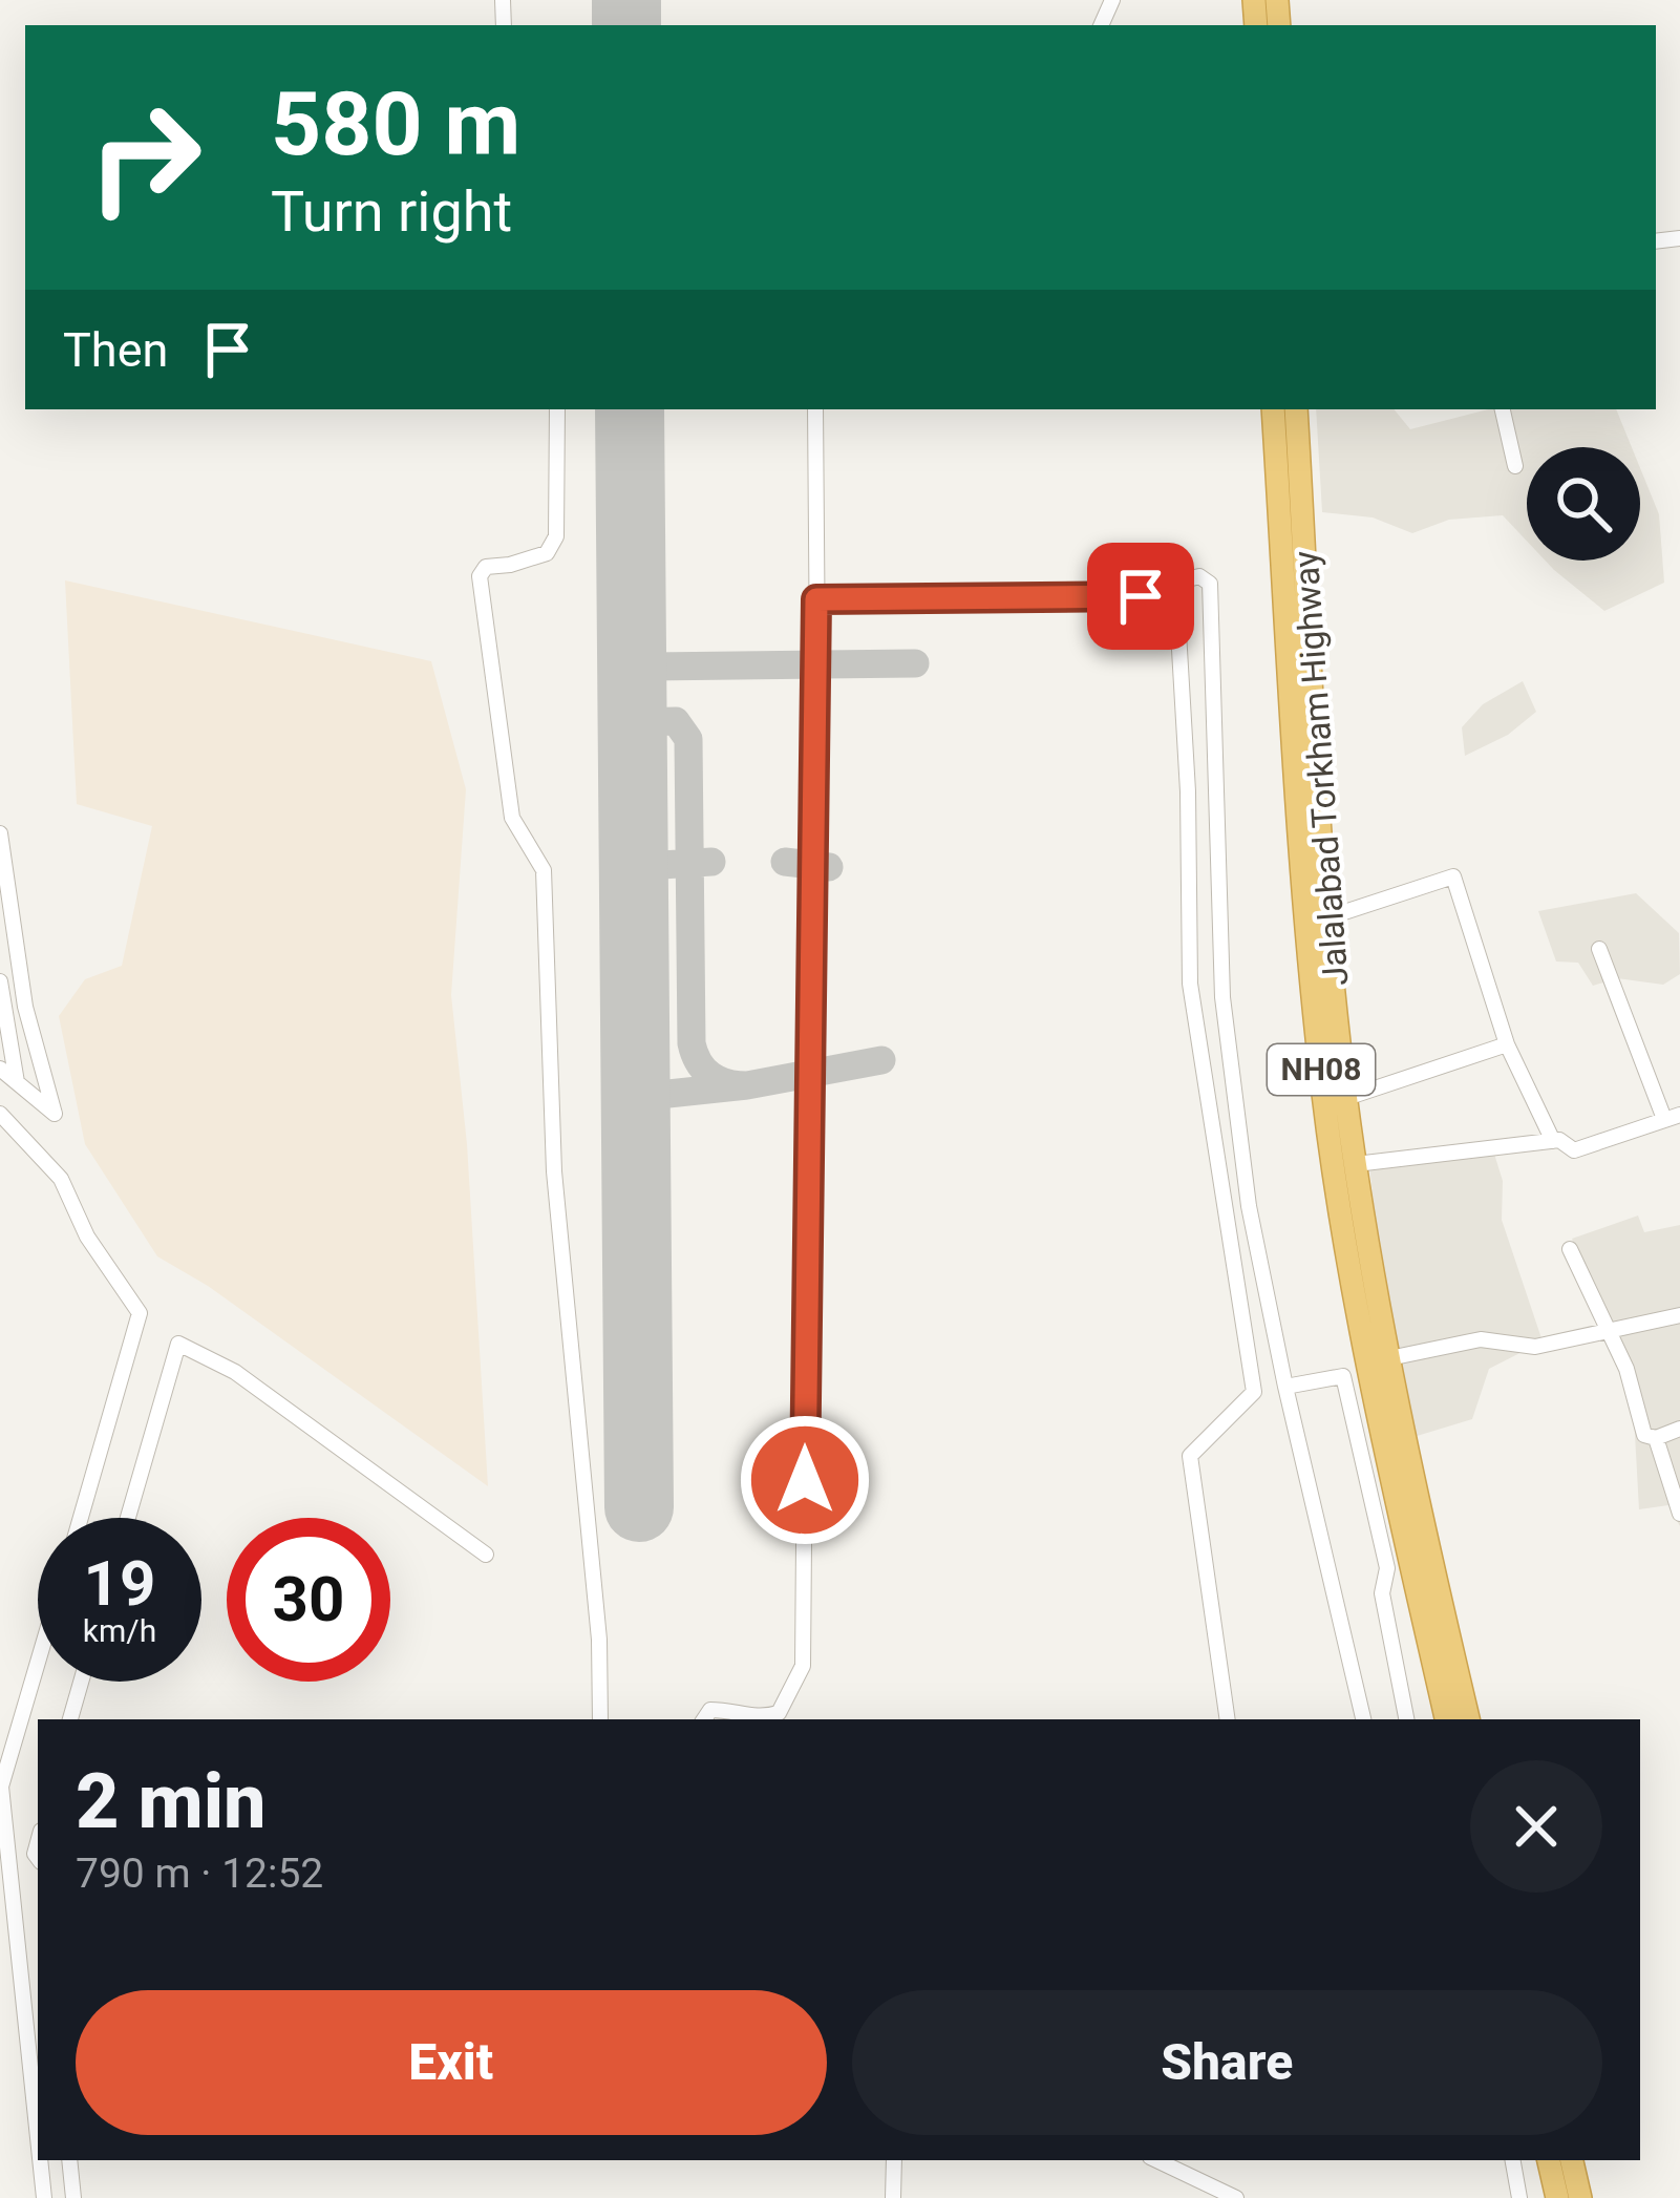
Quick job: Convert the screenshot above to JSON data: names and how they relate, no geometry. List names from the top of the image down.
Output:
{
  "streets": {
    "highway": ["Jalalabad Torkham Highway", "NH08"]
  },
  "page": {
    "turn": ["580 m", "Turn right"],
    "then": "Then",
    "speed": "19 km/h",
    "limit": "30",
    "heading": ["2 min", "790 m · 12:52"],
    "buttons": ["Exit", "Share"]
  }
}
